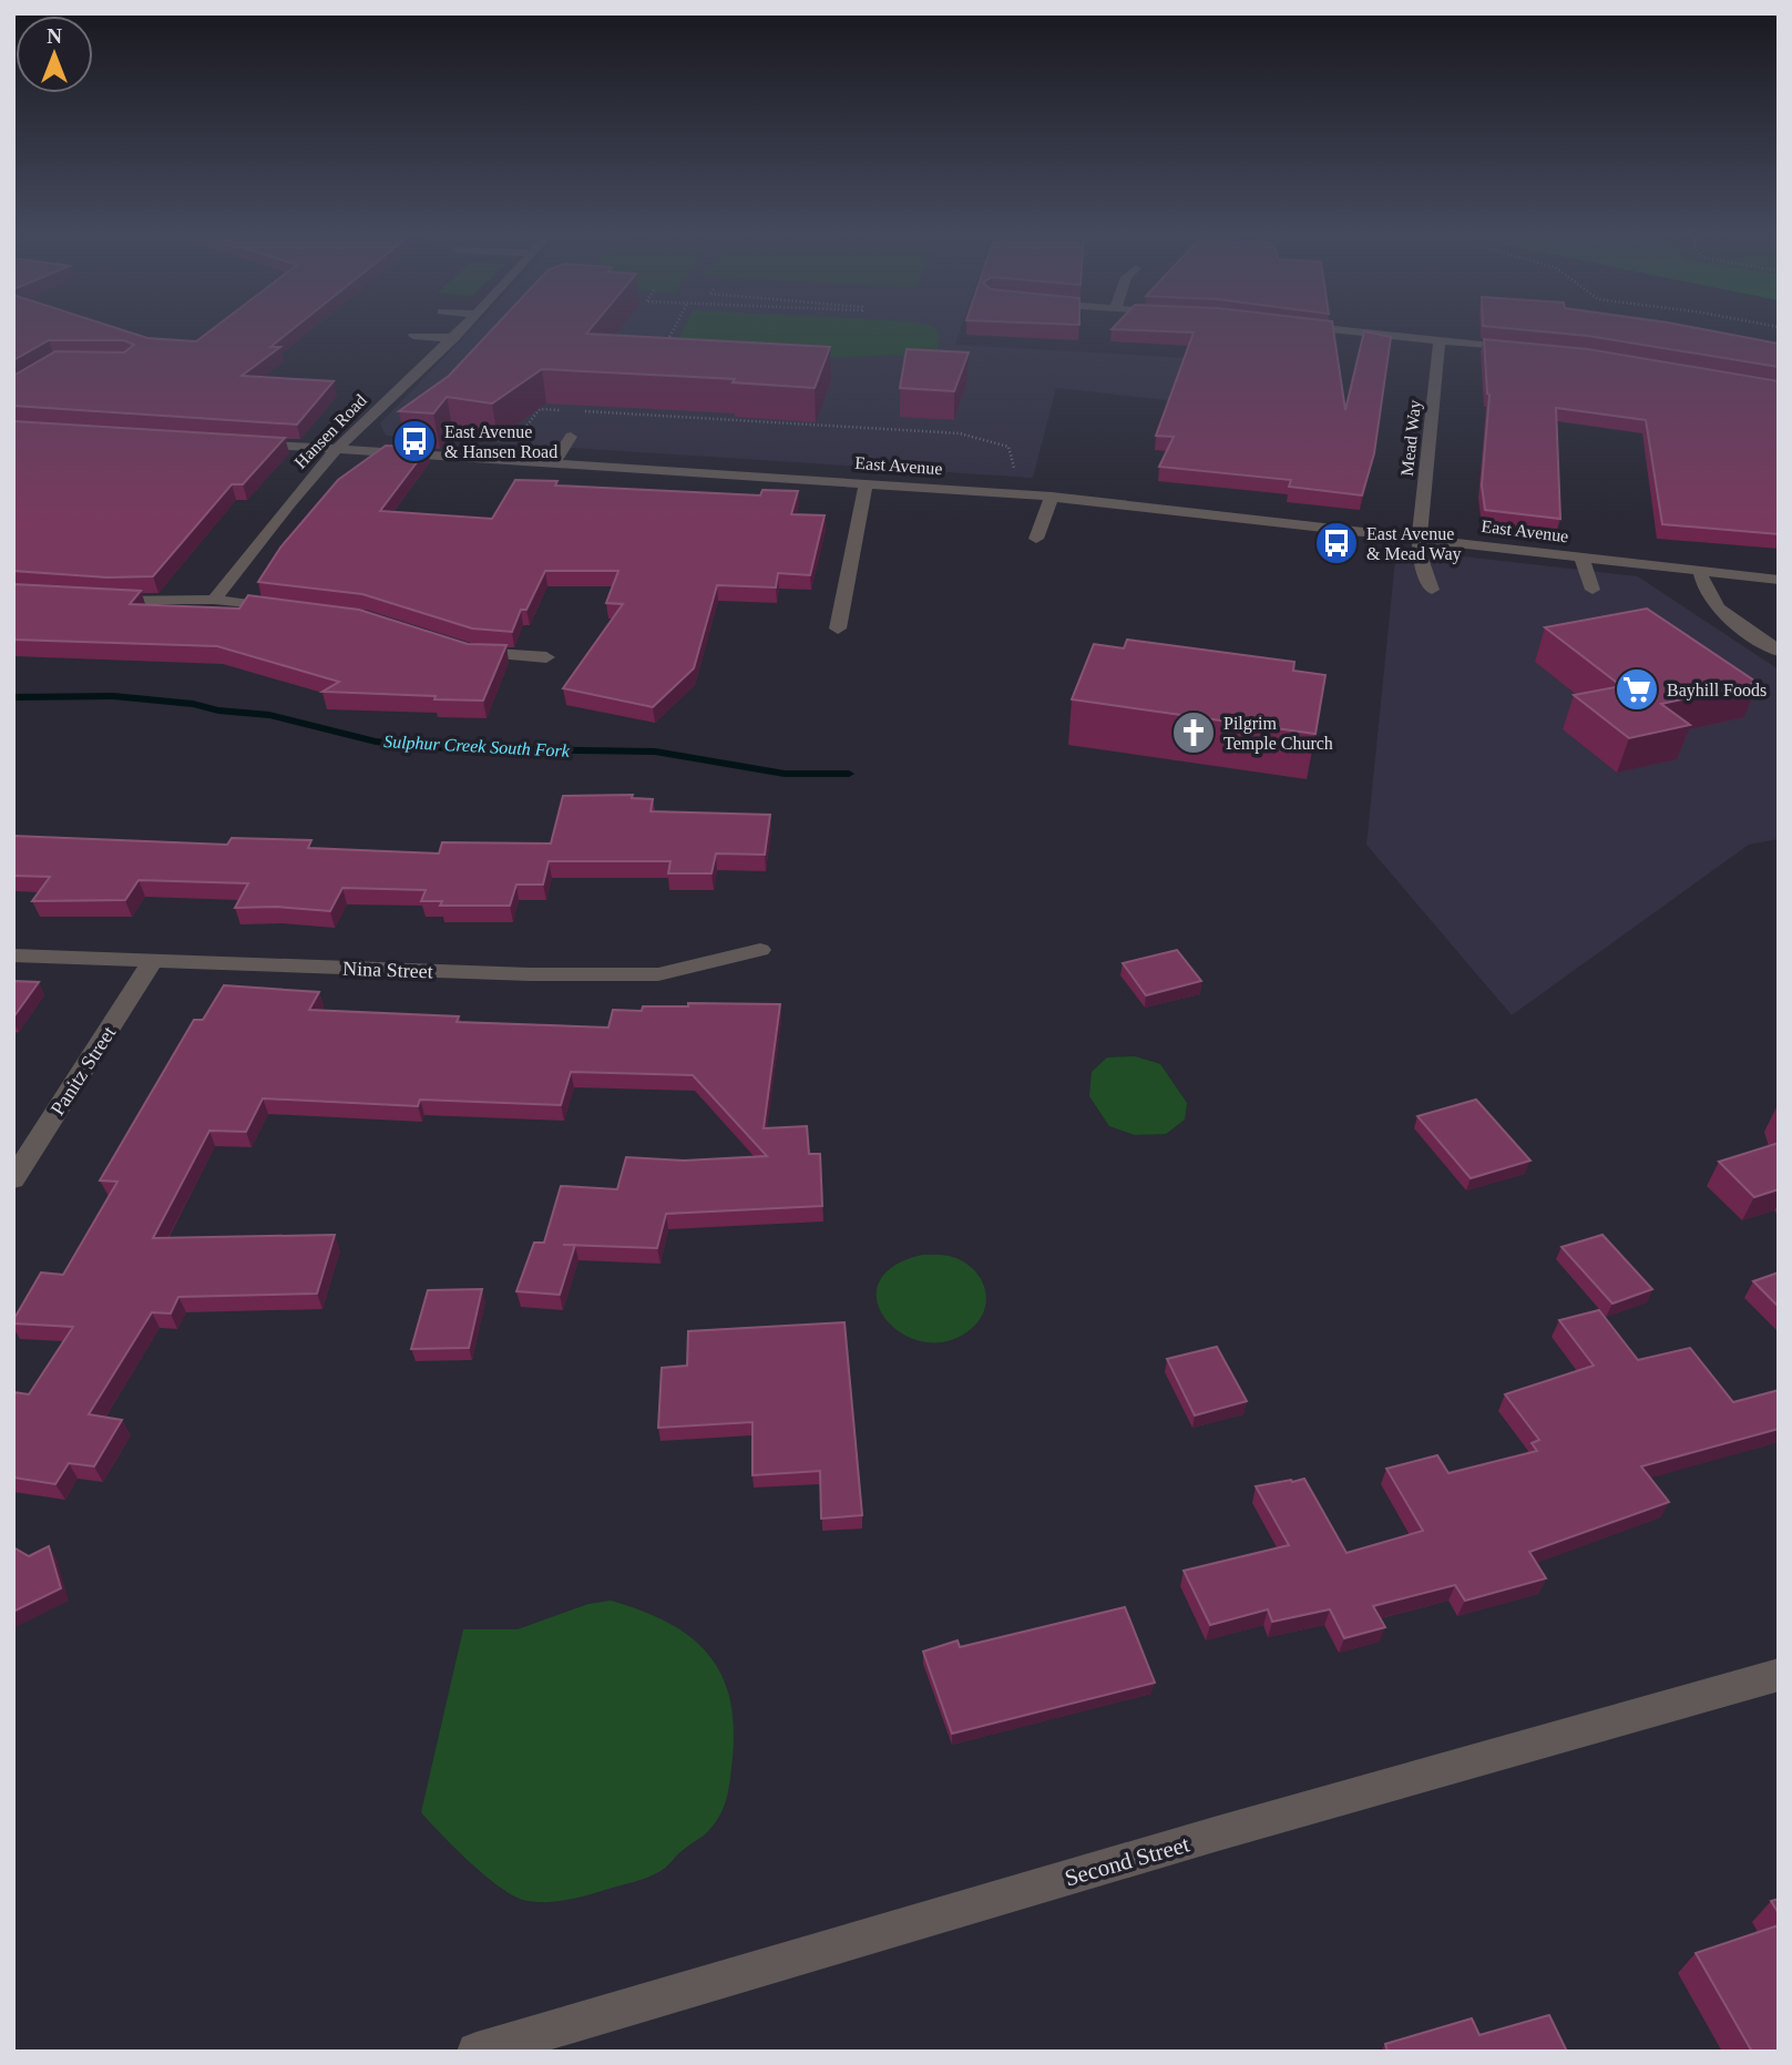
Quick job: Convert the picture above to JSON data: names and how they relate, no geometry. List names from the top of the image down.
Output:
{
  "streets": {
    "street": [
      "Hansen Road",
      "Mead Way",
      "East Avenue",
      "Nina Street",
      "Panitz Street",
      "Second Street"
    ]
  },
  "crossings": [
    ["Hansen Road", "East Avenue"],
    ["Mead Way", "East Avenue"],
    ["Nina Street", "Panitz Street"]
  ],
  "water": ["Sulphur Creek South Fork"],
  "places": {
    "bus stop": ["East Avenue & Hansen Road", "East Avenue & Mead Way"],
    "supermarket": ["Bayhill Foods"],
    "church": ["Pilgrim Temple Church"]
  },
  "north": "top"
}
